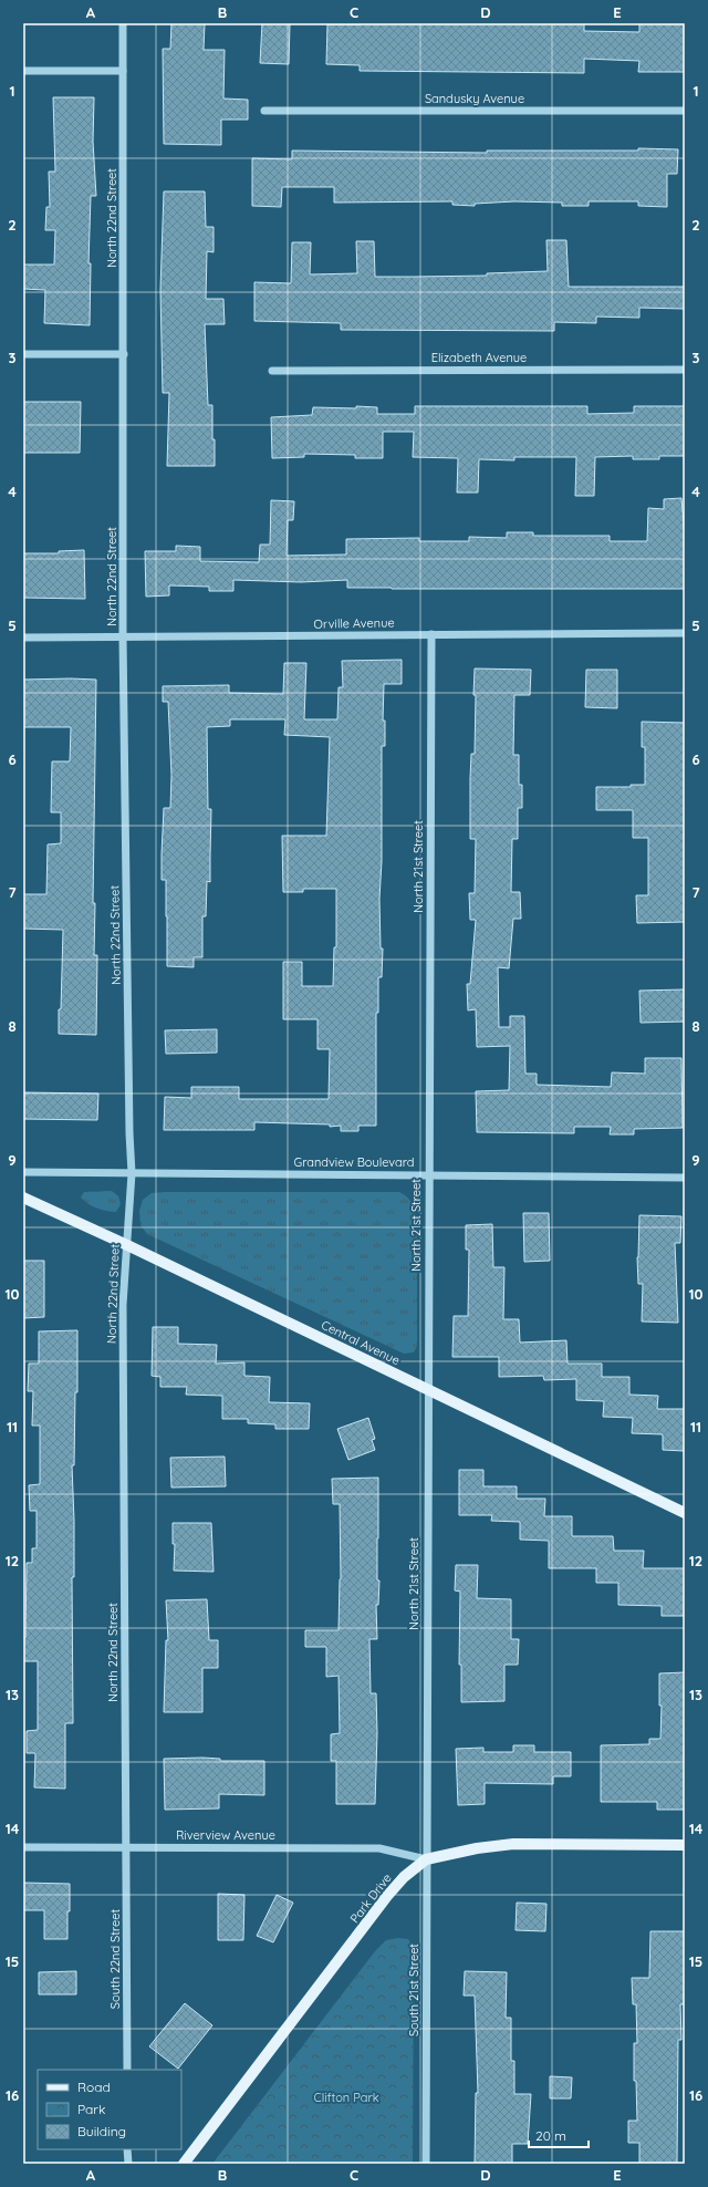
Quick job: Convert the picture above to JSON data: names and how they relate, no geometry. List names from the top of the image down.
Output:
{
  "streets": {
    "main road": ["Central Avenue", "Park Drive"],
    "street": [
      "Sandusky Avenue",
      "North 22nd Street",
      "Elizabeth Avenue",
      "Orville Avenue",
      "North 21st Street",
      "Grandview Boulevard",
      "Riverview Avenue",
      "South 22nd Street",
      "South 21st Street"
    ]
  },
  "crossings": [
    ["North 22nd Street", "Orville Avenue"],
    ["North 22nd Street", "Grandview Boulevard"],
    ["North 22nd Street", "Central Avenue"],
    ["North 22nd Street", "Riverview Avenue"],
    ["North 22nd Street", "South 22nd Street"],
    ["Orville Avenue", "North 21st Street"],
    ["North 21st Street", "Grandview Boulevard"],
    ["North 21st Street", "Central Avenue"],
    ["North 21st Street", "South 21st Street"],
    ["Riverview Avenue", "Park Drive"],
    ["Riverview Avenue", "South 22nd Street"],
    ["Riverview Avenue", "South 21st Street"],
    ["Park Drive", "South 21st Street"]
  ],
  "parks": ["Clifton Park"],
  "legend": ["Road", "Park", "Building"],
  "scale_bar": "20 m",
  "grid": {
    "columns": [
      "A",
      "B",
      "C",
      "D",
      "E"
    ],
    "rows": [
      "1",
      "2",
      "3",
      "4",
      "5",
      "6",
      "7",
      "8",
      "9",
      "10",
      "11",
      "12",
      "13",
      "14",
      "15",
      "16"
    ]
  }
}
